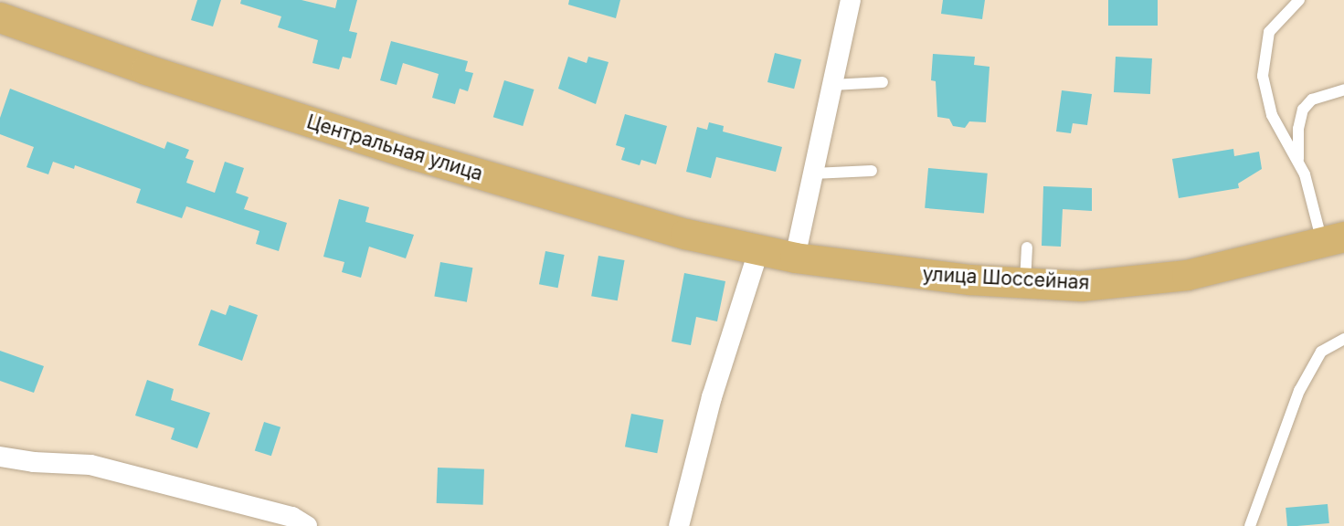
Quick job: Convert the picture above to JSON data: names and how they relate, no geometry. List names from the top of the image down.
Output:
{
  "streets": {
    "main road": ["Центральная улица", "улица Шоссейная"]
  },
  "crossings": [
    ["Центральная улица", "улица Шоссейная"]
  ]
}
